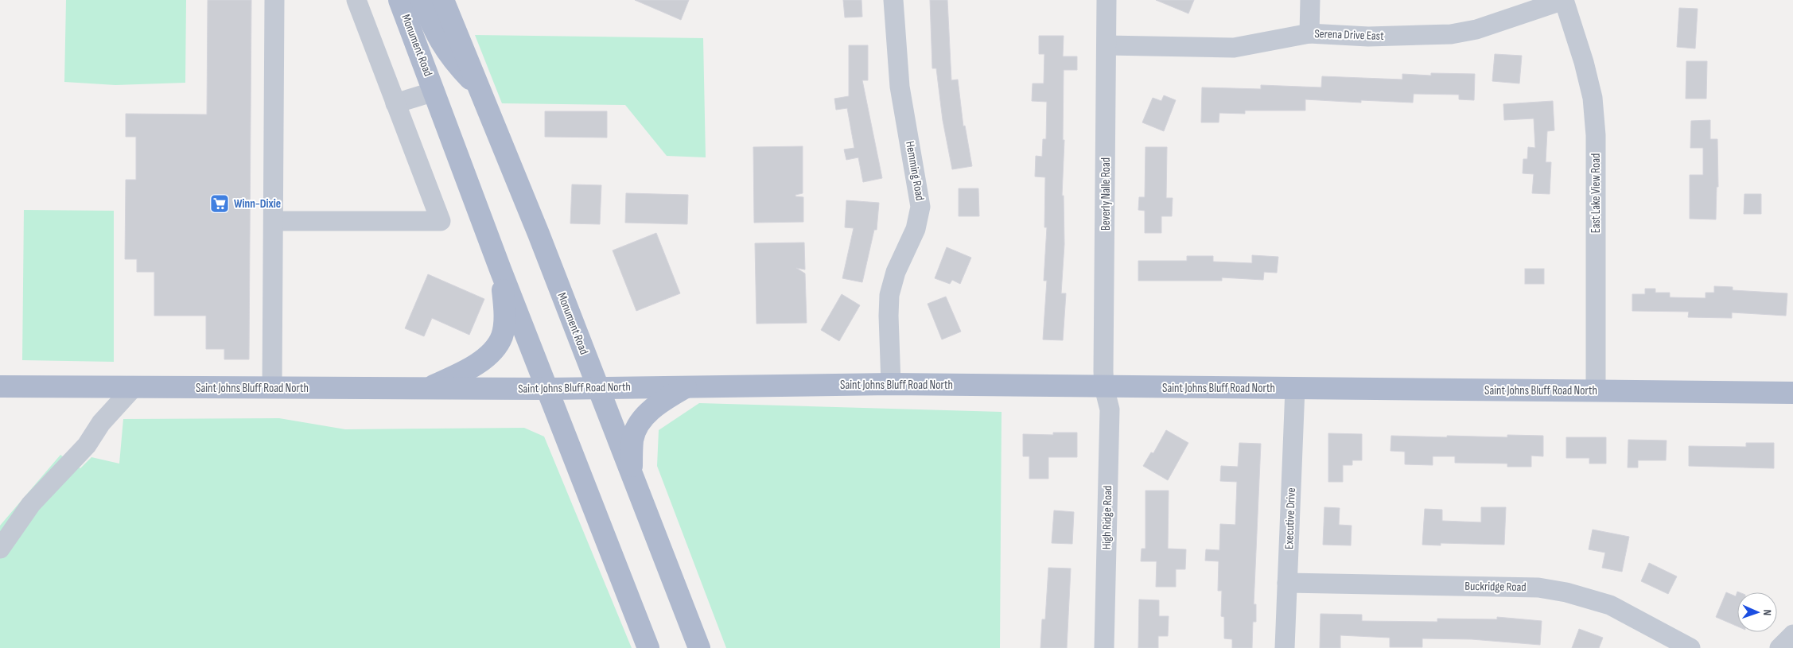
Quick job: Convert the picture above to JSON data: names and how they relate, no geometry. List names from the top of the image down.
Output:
{
  "streets": {
    "main road": ["Monument Road", "Saint Johns Bluff Road North"],
    "street": [
      "Serena Drive East",
      "Hemming Road",
      "East Lake View Road",
      "Beverly Nalle Road",
      "High Ridge Road",
      "Executive Drive",
      "Buckridge Road"
    ]
  },
  "crossings": [
    ["Serena Drive East", "East Lake View Road"],
    ["Serena Drive East", "Beverly Nalle Road"],
    ["Monument Road", "Saint Johns Bluff Road North"],
    ["Hemming Road", "Saint Johns Bluff Road North"],
    ["East Lake View Road", "Saint Johns Bluff Road North"],
    ["Beverly Nalle Road", "Saint Johns Bluff Road North"],
    ["Beverly Nalle Road", "High Ridge Road"],
    ["Saint Johns Bluff Road North", "High Ridge Road"],
    ["Saint Johns Bluff Road North", "Executive Drive"],
    ["Executive Drive", "Buckridge Road"]
  ],
  "places": {
    "supermarket": ["Winn-Dixie"]
  },
  "north": "right"
}
